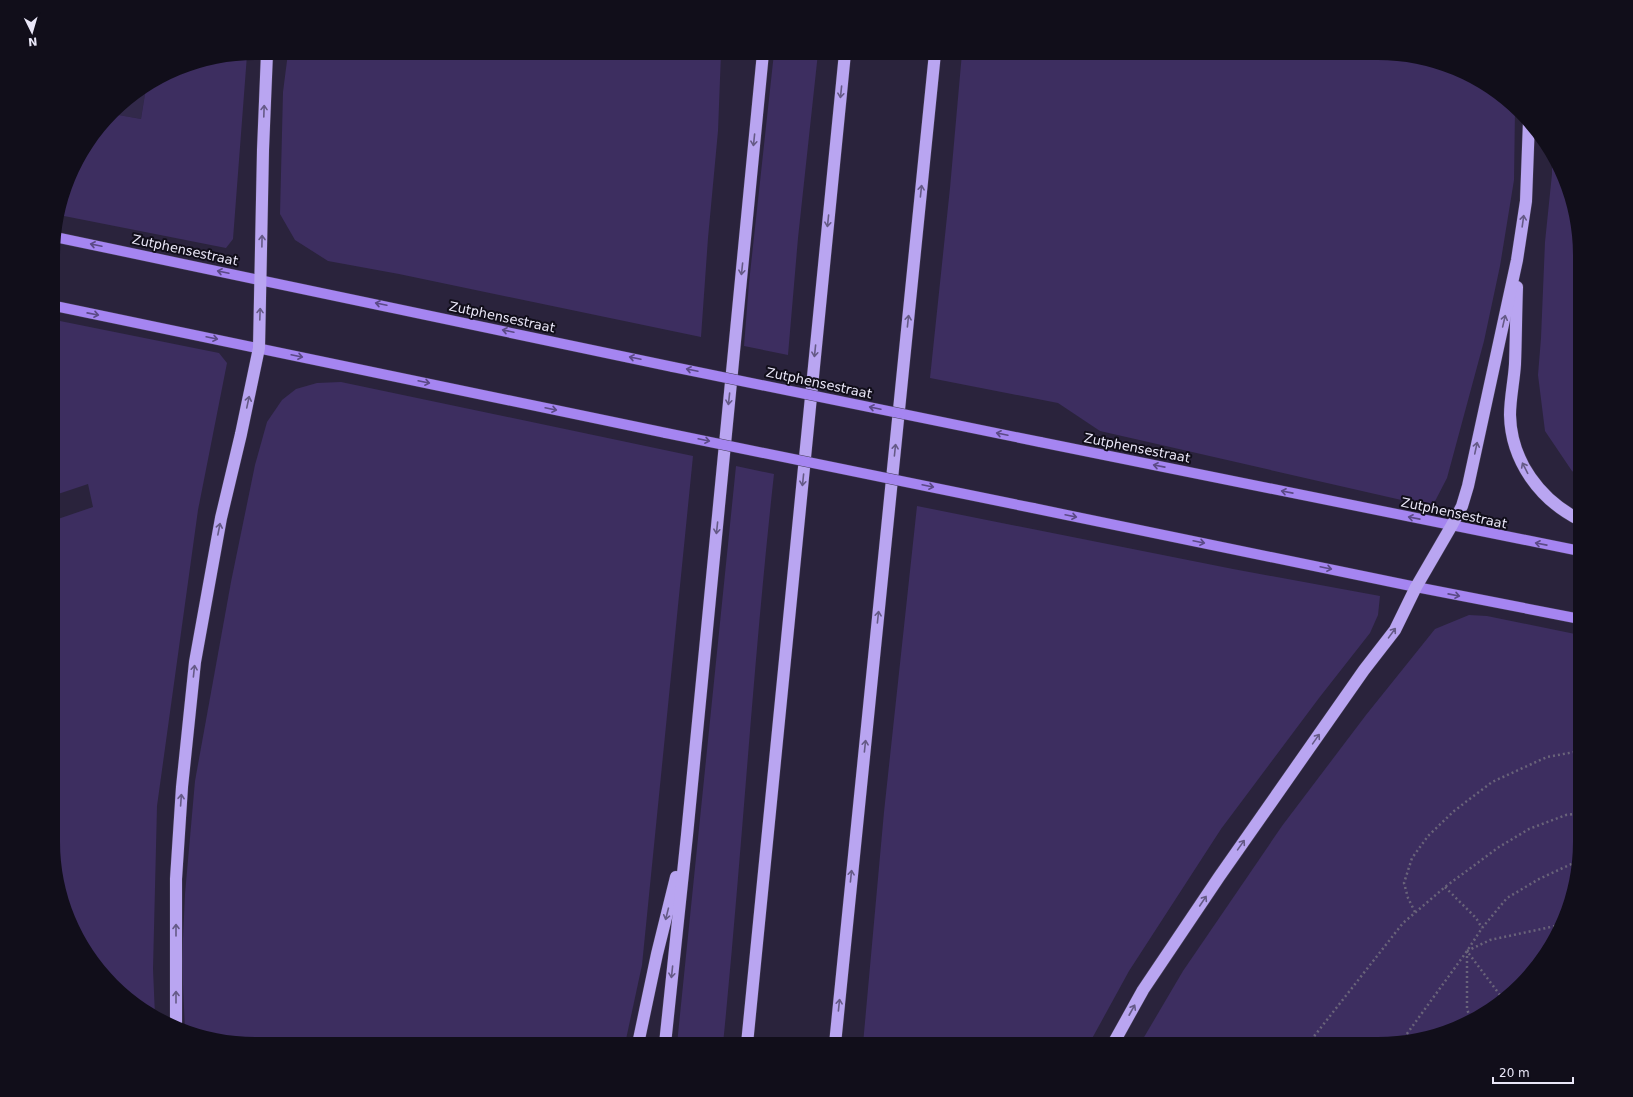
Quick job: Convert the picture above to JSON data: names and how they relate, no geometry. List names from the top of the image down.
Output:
{
  "streets": {
    "main road": ["Zutphensestraat"]
  },
  "scale_bar": "20 m",
  "north": "bottom"
}
